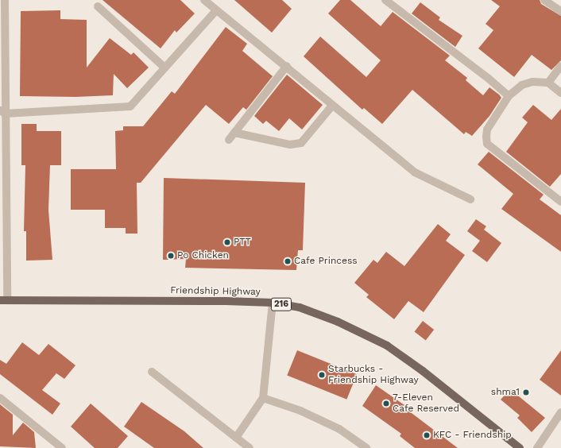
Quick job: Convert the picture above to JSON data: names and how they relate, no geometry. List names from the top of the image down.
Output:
{
  "streets": {
    "main road": ["Friendship Highway", "216"]
  },
  "places": [
    "PTT",
    "Po Chicken",
    "Cafe Princess",
    "Starbucks - Friendship Highway",
    "shma1",
    "7-Eleven Cafe Reserved",
    "KFC - Friendship"
  ]
}
